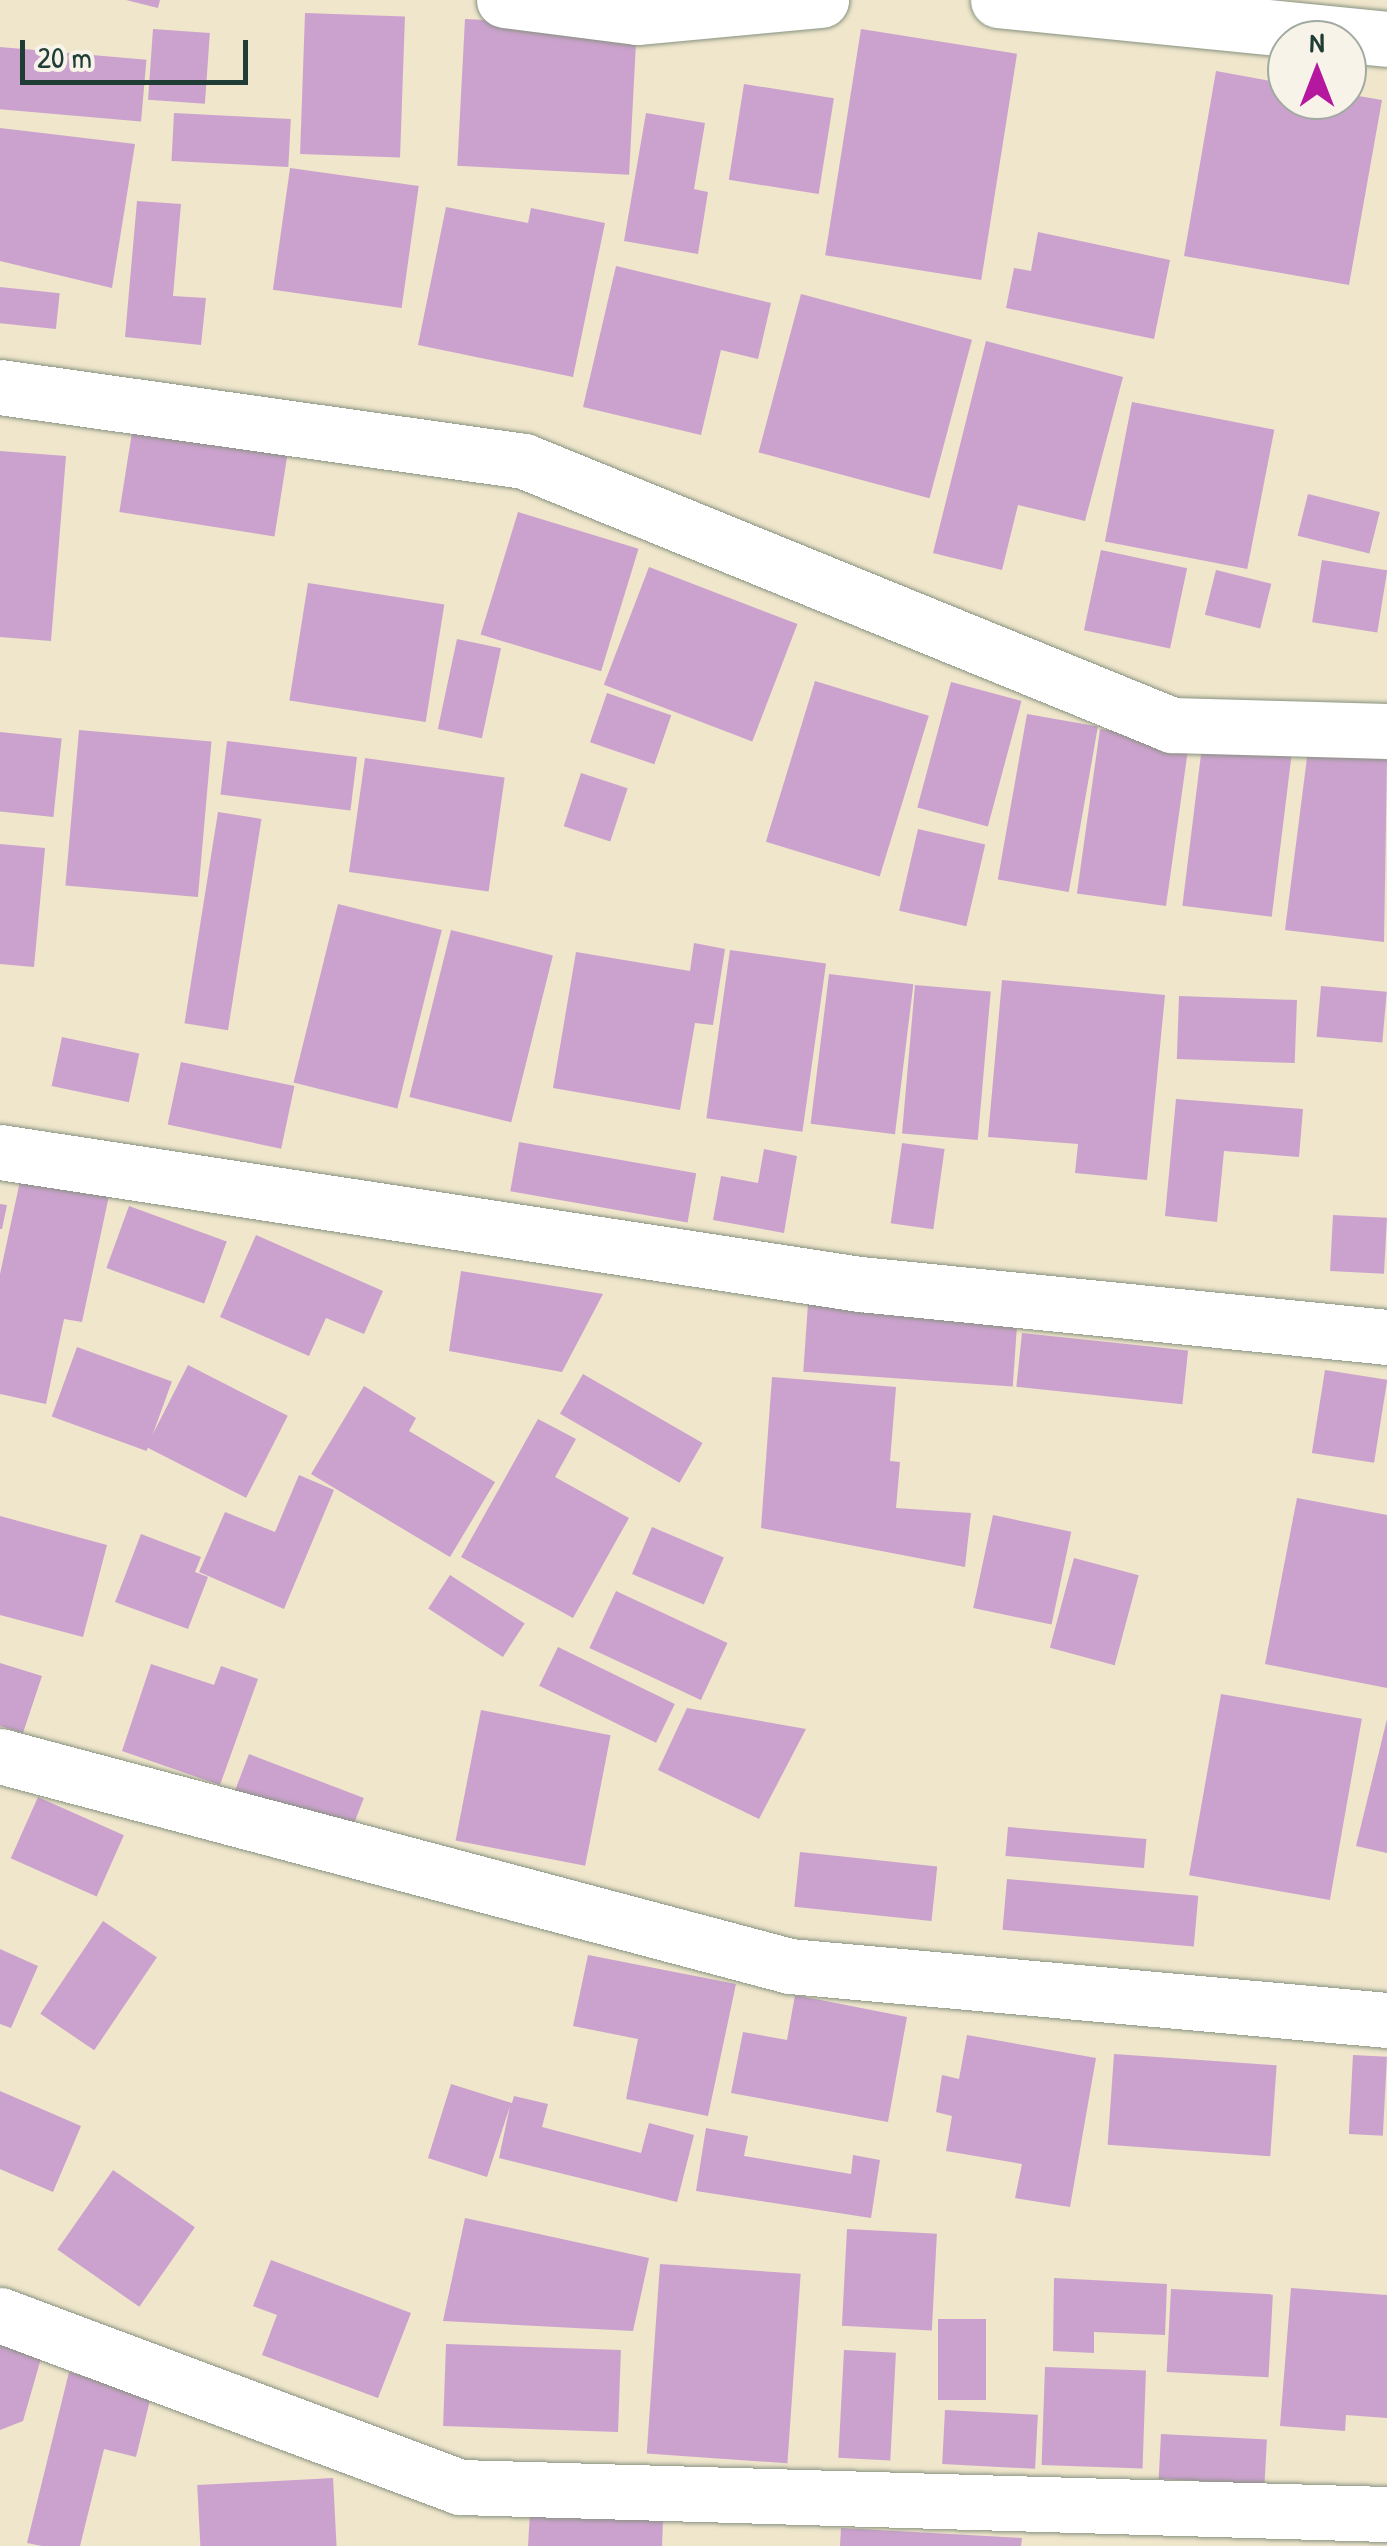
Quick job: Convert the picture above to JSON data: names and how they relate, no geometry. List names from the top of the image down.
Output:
{
  "scale_bar": "20 m",
  "north": "top"
}
